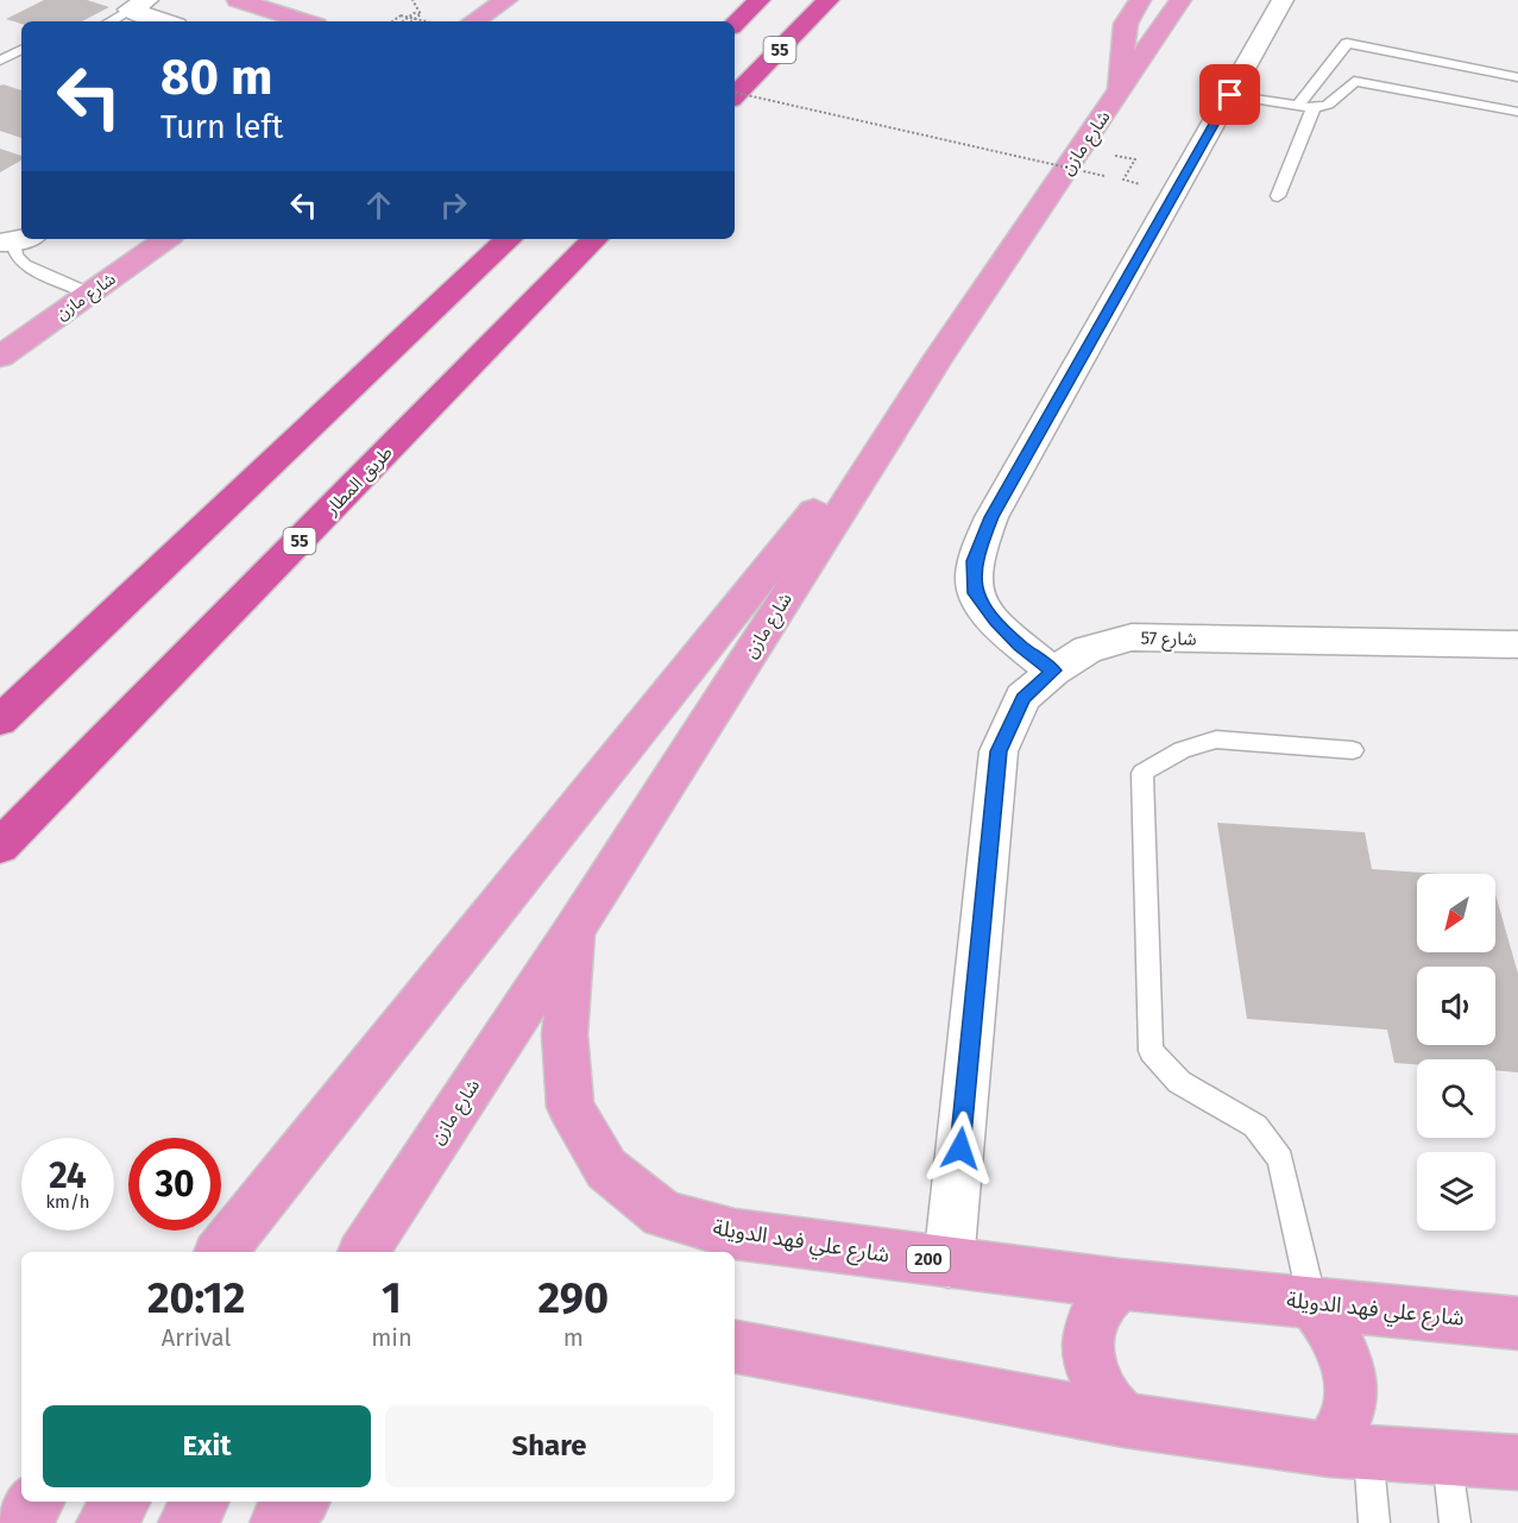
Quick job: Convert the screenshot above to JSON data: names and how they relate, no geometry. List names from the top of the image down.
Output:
{
  "streets": {
    "highway": ["55", "طريق المطار"],
    "main road": ["شارع مازن", "شارع علي فهد الدويلة", "200"],
    "street": ["شارع 57"]
  },
  "crossings": [
    ["شارع مازن", "شارع علي فهد الدويلة"],
    ["شارع 57", "شارع علي فهد الدويلة"]
  ],
  "north": "bottom left",
  "page": {
    "turn": ["80 m", "Turn left"],
    "speed": "24 km/h",
    "limit": "30",
    "eta": [
      "20:12",
      "Arrival",
      "1",
      "min",
      "290",
      "m"
    ],
    "buttons": ["Exit", "Share"]
  }
}
